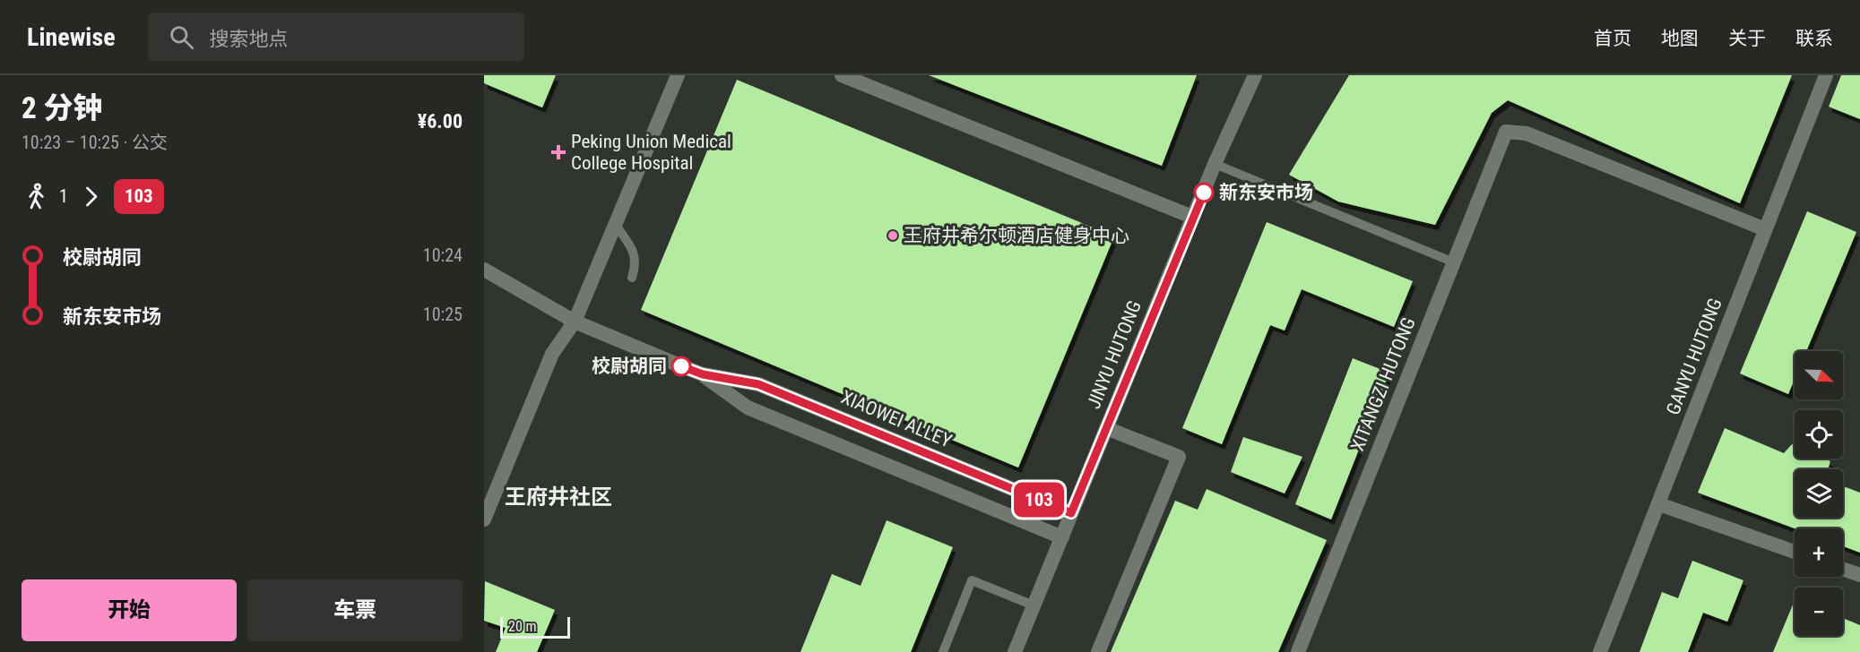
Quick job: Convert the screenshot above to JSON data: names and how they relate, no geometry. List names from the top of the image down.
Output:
{
  "streets": {
    "street": [
      "JINYU HUTONG",
      "GANYU HUTONG",
      "XITANGZI HUTONG",
      "XIAOWEI ALLEY"
    ]
  },
  "crossings": [
    ["JINYU HUTONG", "XIAOWEI ALLEY"],
    ["GANYU HUTONG", "XITANGZI HUTONG"]
  ],
  "districts": ["王府井社区"],
  "places": {
    "health": ["Peking Union Medical College Hospital"],
    "other": ["新东安市场", "王府井希尔顿酒店健身中心", "校尉胡同"]
  },
  "lines": ["bus line 103"],
  "scale_bar": "20 m",
  "north": "bottom right",
  "page": {
    "header": "Linewise",
    "search": "搜索地点",
    "nav": [
      "首页",
      "地图",
      "关于",
      "联系"
    ],
    "heading": ["2 分钟", "10:23 – 10:25 · 公交", "¥6.00"],
    "on_map": "103",
    "legs": ["1", "103"],
    "list": [
      {
        "name": "校尉胡同",
        "value": "10:24"
      },
      {
        "name": "新东安市场",
        "value": "10:25"
      }
    ],
    "map_buttons": ["+", "−"],
    "buttons": ["开始", "车票"],
    "scale": "20 m"
  }
}
